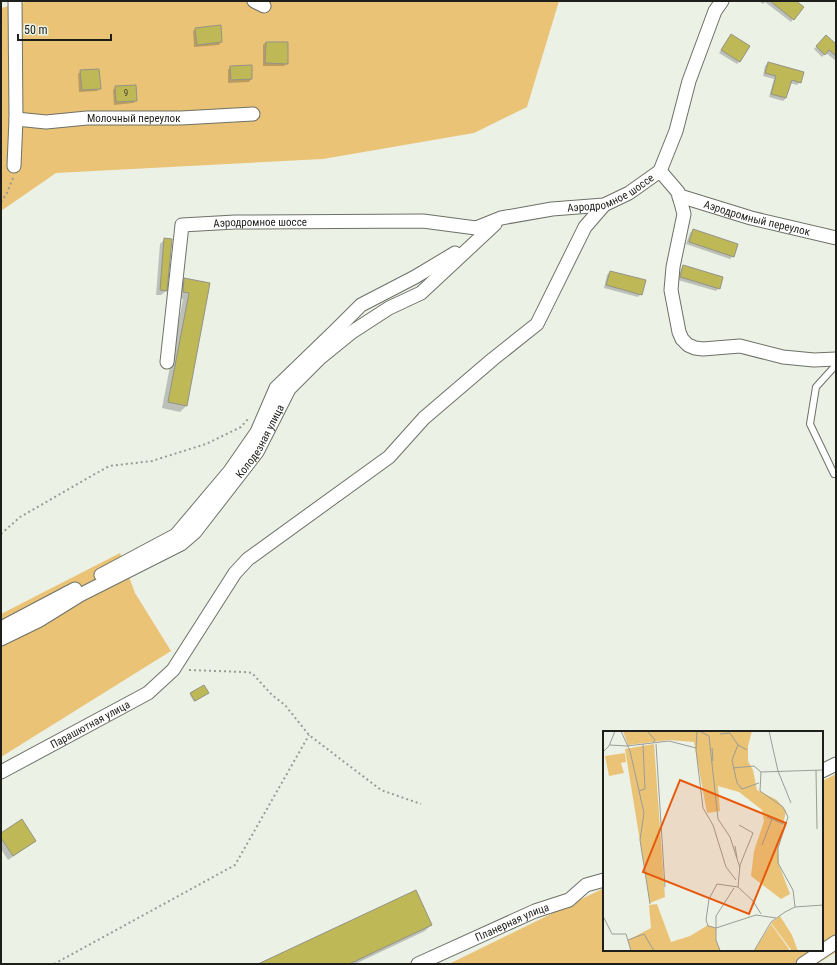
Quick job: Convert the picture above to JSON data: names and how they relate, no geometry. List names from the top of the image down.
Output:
{
  "streets": {
    "street": [
      "Молочный переулок",
      "Аэродромное шоссе",
      "Аэродромный переулок",
      "Колодезная улица",
      "Парашютная улица",
      "Планерная улица"
    ]
  },
  "crossings": [
    ["Аэродромное шоссе", "Колодезная улица"],
    ["Аэродромное шоссе", "Парашютная улица"]
  ],
  "house_numbers": ["9"],
  "scale_bar": "50 m"
}
